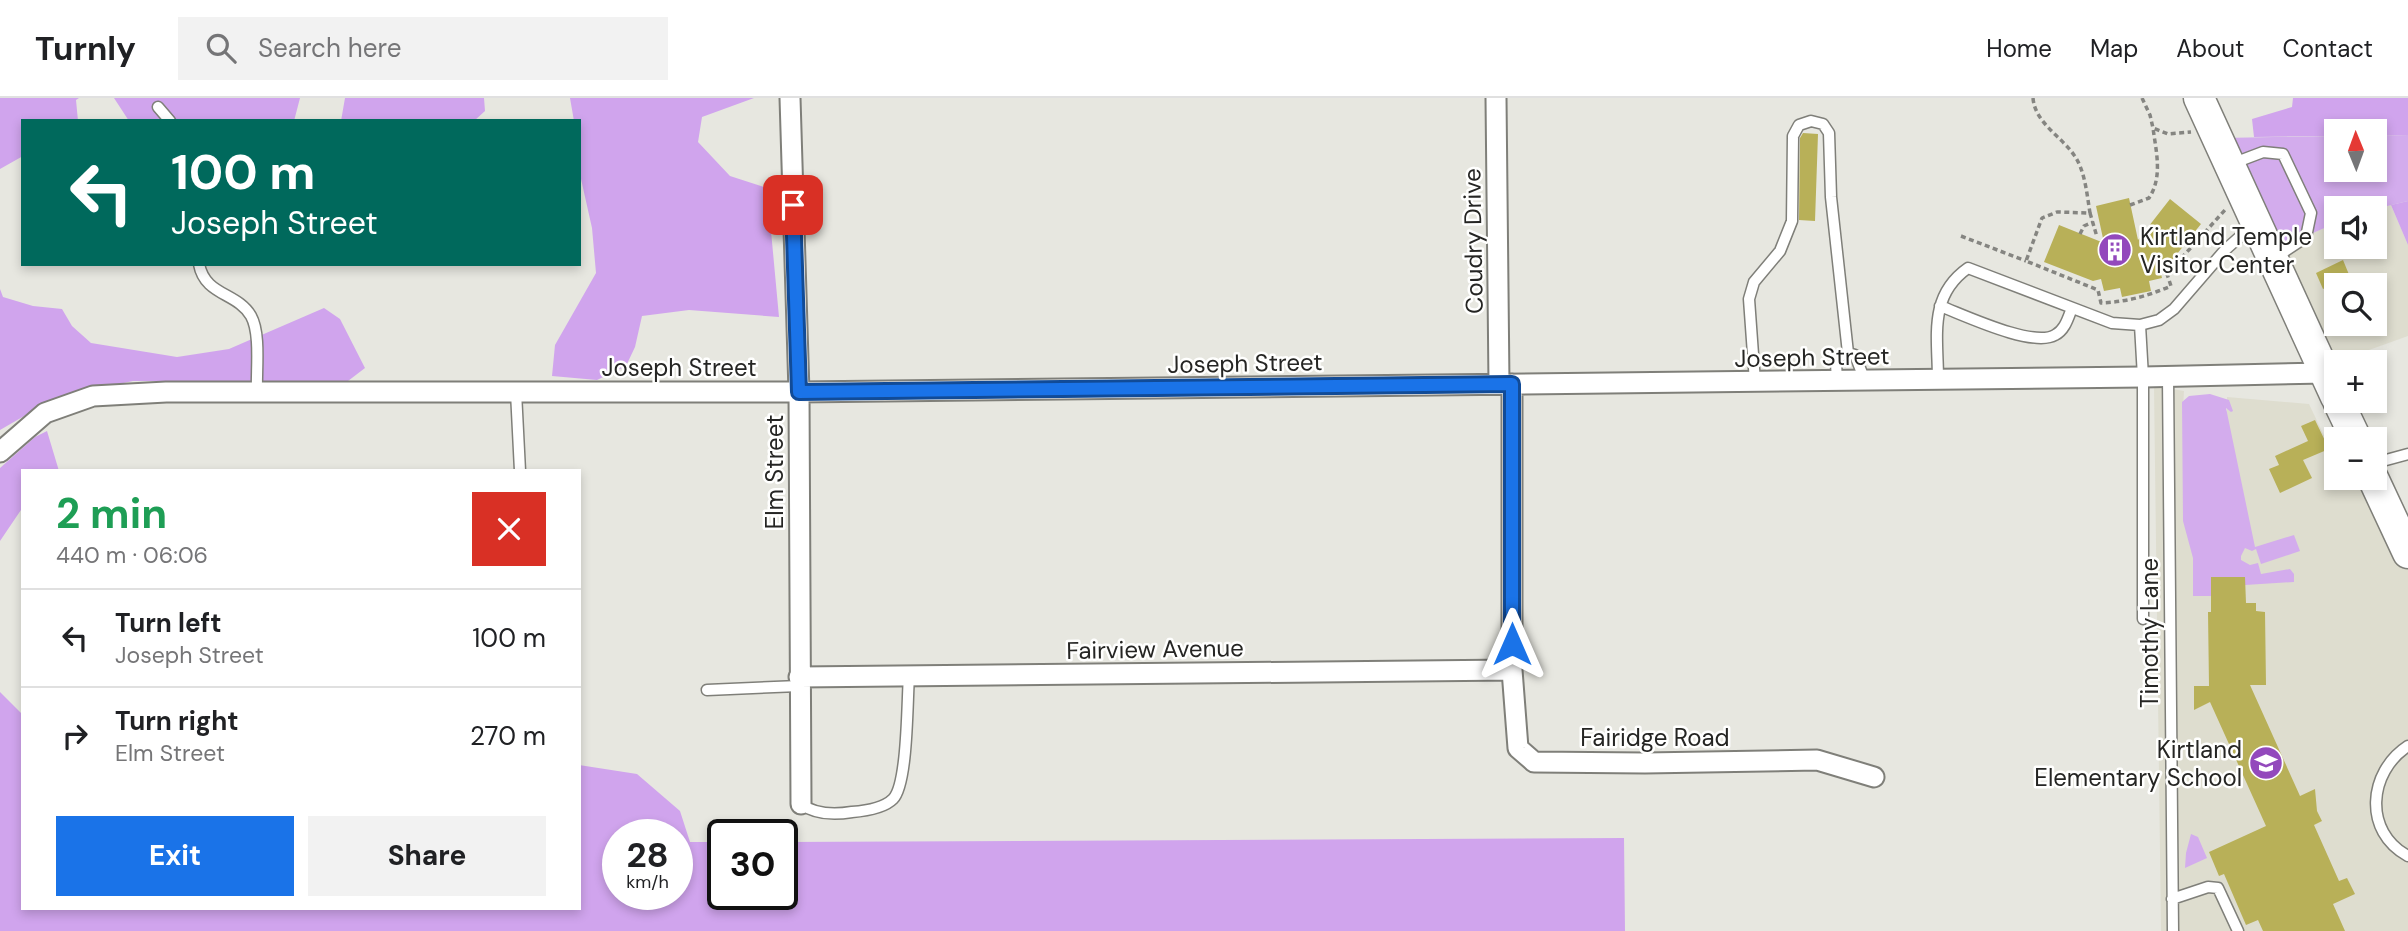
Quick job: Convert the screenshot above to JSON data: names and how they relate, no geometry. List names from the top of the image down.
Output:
{
  "streets": {
    "street": [
      "Coudry Drive",
      "Joseph Street",
      "Elm Street",
      "Fairview Avenue",
      "Fairidge Road"
    ],
    "lane": ["Timothy Lane"]
  },
  "crossings": [
    ["Coudry Drive", "Joseph Street"],
    ["Coudry Drive", "Fairview Avenue"],
    ["Coudry Drive", "Fairidge Road"],
    ["Joseph Street", "Elm Street"],
    ["Joseph Street", "Timothy Lane"],
    ["Elm Street", "Fairview Avenue"],
    ["Fairview Avenue", "Fairidge Road"]
  ],
  "places": {
    "building": ["Kirtland Temple Visitor Center"],
    "school or university": ["Kirtland Elementary School"]
  },
  "north": "top",
  "page": {
    "header": "Turnly",
    "search": "Search here",
    "nav": [
      "Home",
      "Map",
      "About",
      "Contact"
    ],
    "map_buttons": ["+", "−"],
    "turn": ["100 m", "Joseph Street"],
    "heading": ["2 min", "440 m · 06:06"],
    "list": [
      {
        "name": "Turn left",
        "note": "Joseph Street",
        "value": "100 m"
      },
      {
        "name": "Turn right",
        "note": "Elm Street",
        "value": "270 m"
      }
    ],
    "buttons": ["Exit", "Share"],
    "speed": "28 km/h",
    "limit": "30"
  }
}
